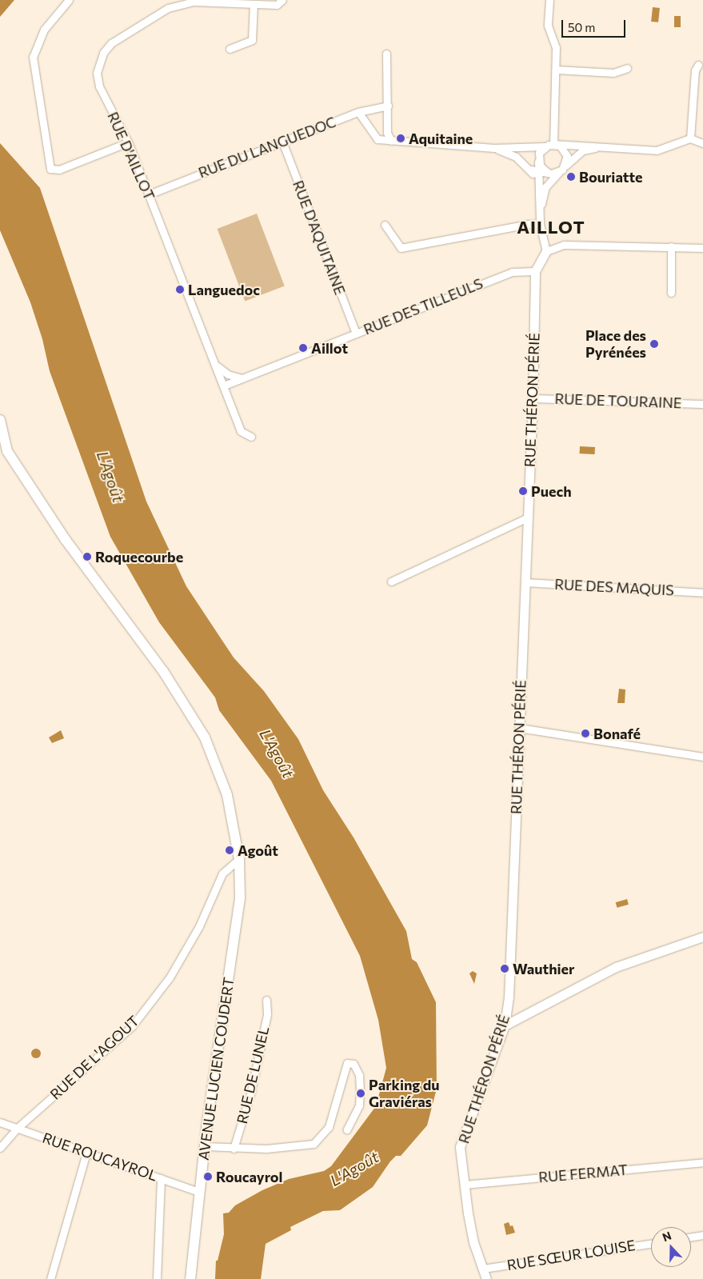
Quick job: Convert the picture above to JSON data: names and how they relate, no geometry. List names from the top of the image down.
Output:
{
  "streets": {
    "main road": ["AVENUE LUCIEN COUDERT"],
    "street": [
      "RUE DU LANGUEDOC",
      "RUE D'AILLOT",
      "RUE D'AQUITAINE",
      "RUE DES TILLEULS",
      "RUE THÉRON PÉRIÉ",
      "RUE DE TOURAINE",
      "RUE DES MAQUIS",
      "RUE DE L'AGOUT",
      "RUE DE LUNEL",
      "RUE ROUCAYROL",
      "RUE FERMAT",
      "RUE SŒUR LOUISE"
    ]
  },
  "crossings": [
    ["RUE DU LANGUEDOC", "RUE D'AILLOT"],
    ["RUE DU LANGUEDOC", "RUE D'AQUITAINE"],
    ["RUE D'AILLOT", "RUE DES TILLEULS"],
    ["RUE D'AQUITAINE", "RUE DES TILLEULS"],
    ["RUE DES TILLEULS", "RUE THÉRON PÉRIÉ"],
    ["RUE THÉRON PÉRIÉ", "RUE DE TOURAINE"],
    ["RUE THÉRON PÉRIÉ", "RUE DES MAQUIS"],
    ["RUE THÉRON PÉRIÉ", "RUE FERMAT"],
    ["RUE THÉRON PÉRIÉ", "RUE SŒUR LOUISE"],
    ["RUE DE L'AGOUT", "AVENUE LUCIEN COUDERT"],
    ["RUE DE L'AGOUT", "RUE ROUCAYROL"],
    ["AVENUE LUCIEN COUDERT", "RUE ROUCAYROL"]
  ],
  "districts": ["AILLOT"],
  "water": ["L'Agoût"],
  "places": [
    "Aquitaine",
    "Bouriatte",
    "Languedoc",
    "Place des Pyrénées",
    "Aillot",
    "Puech",
    "Roquecourbe",
    "Bonafé",
    "Agoût",
    "Wauthier",
    "Parking du Graviéras",
    "Roucayrol"
  ],
  "scale_bar": "50 m",
  "north": "top"
}
